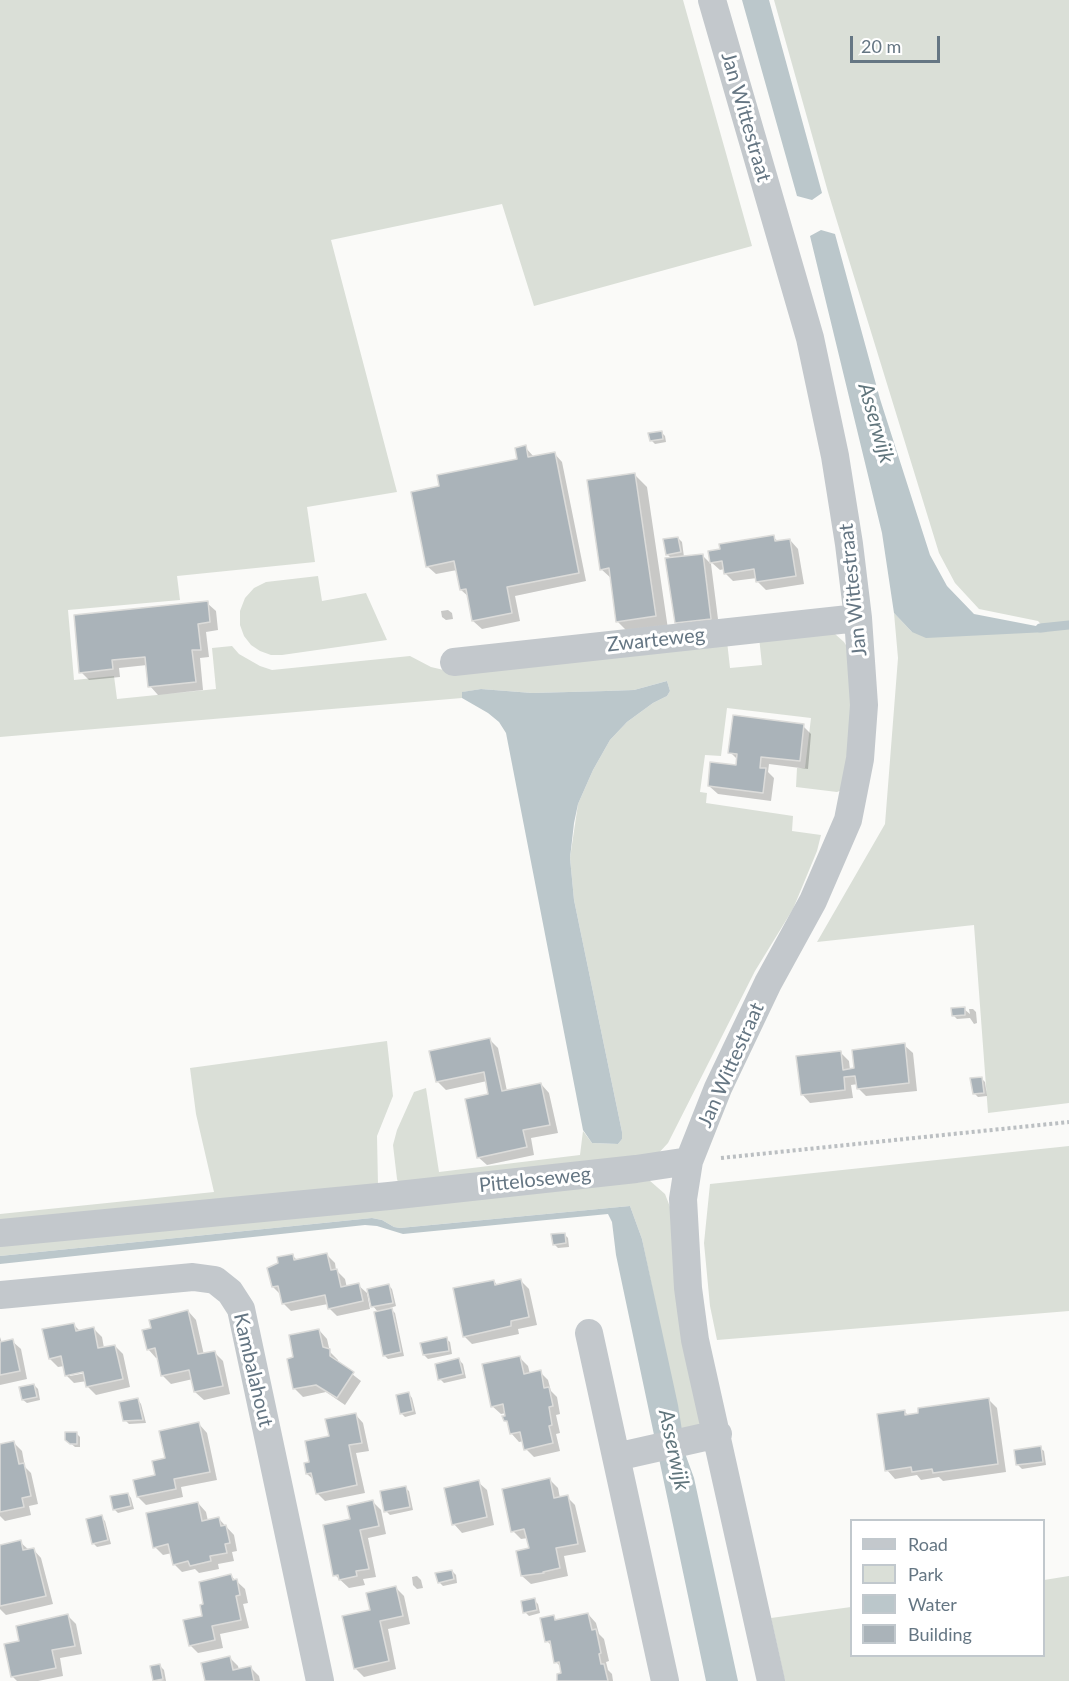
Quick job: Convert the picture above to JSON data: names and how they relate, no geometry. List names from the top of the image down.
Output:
{
  "streets": {
    "street": [
      "Jan Wittestraat",
      "Zwarteweg",
      "Pitteloseweg",
      "Kambalahout"
    ]
  },
  "crossings": [
    ["Jan Wittestraat", "Zwarteweg"],
    ["Jan Wittestraat", "Pitteloseweg"]
  ],
  "water": ["Asserwijk"],
  "legend": [
    "Road",
    "Park",
    "Water",
    "Building"
  ],
  "scale_bar": "20 m"
}
